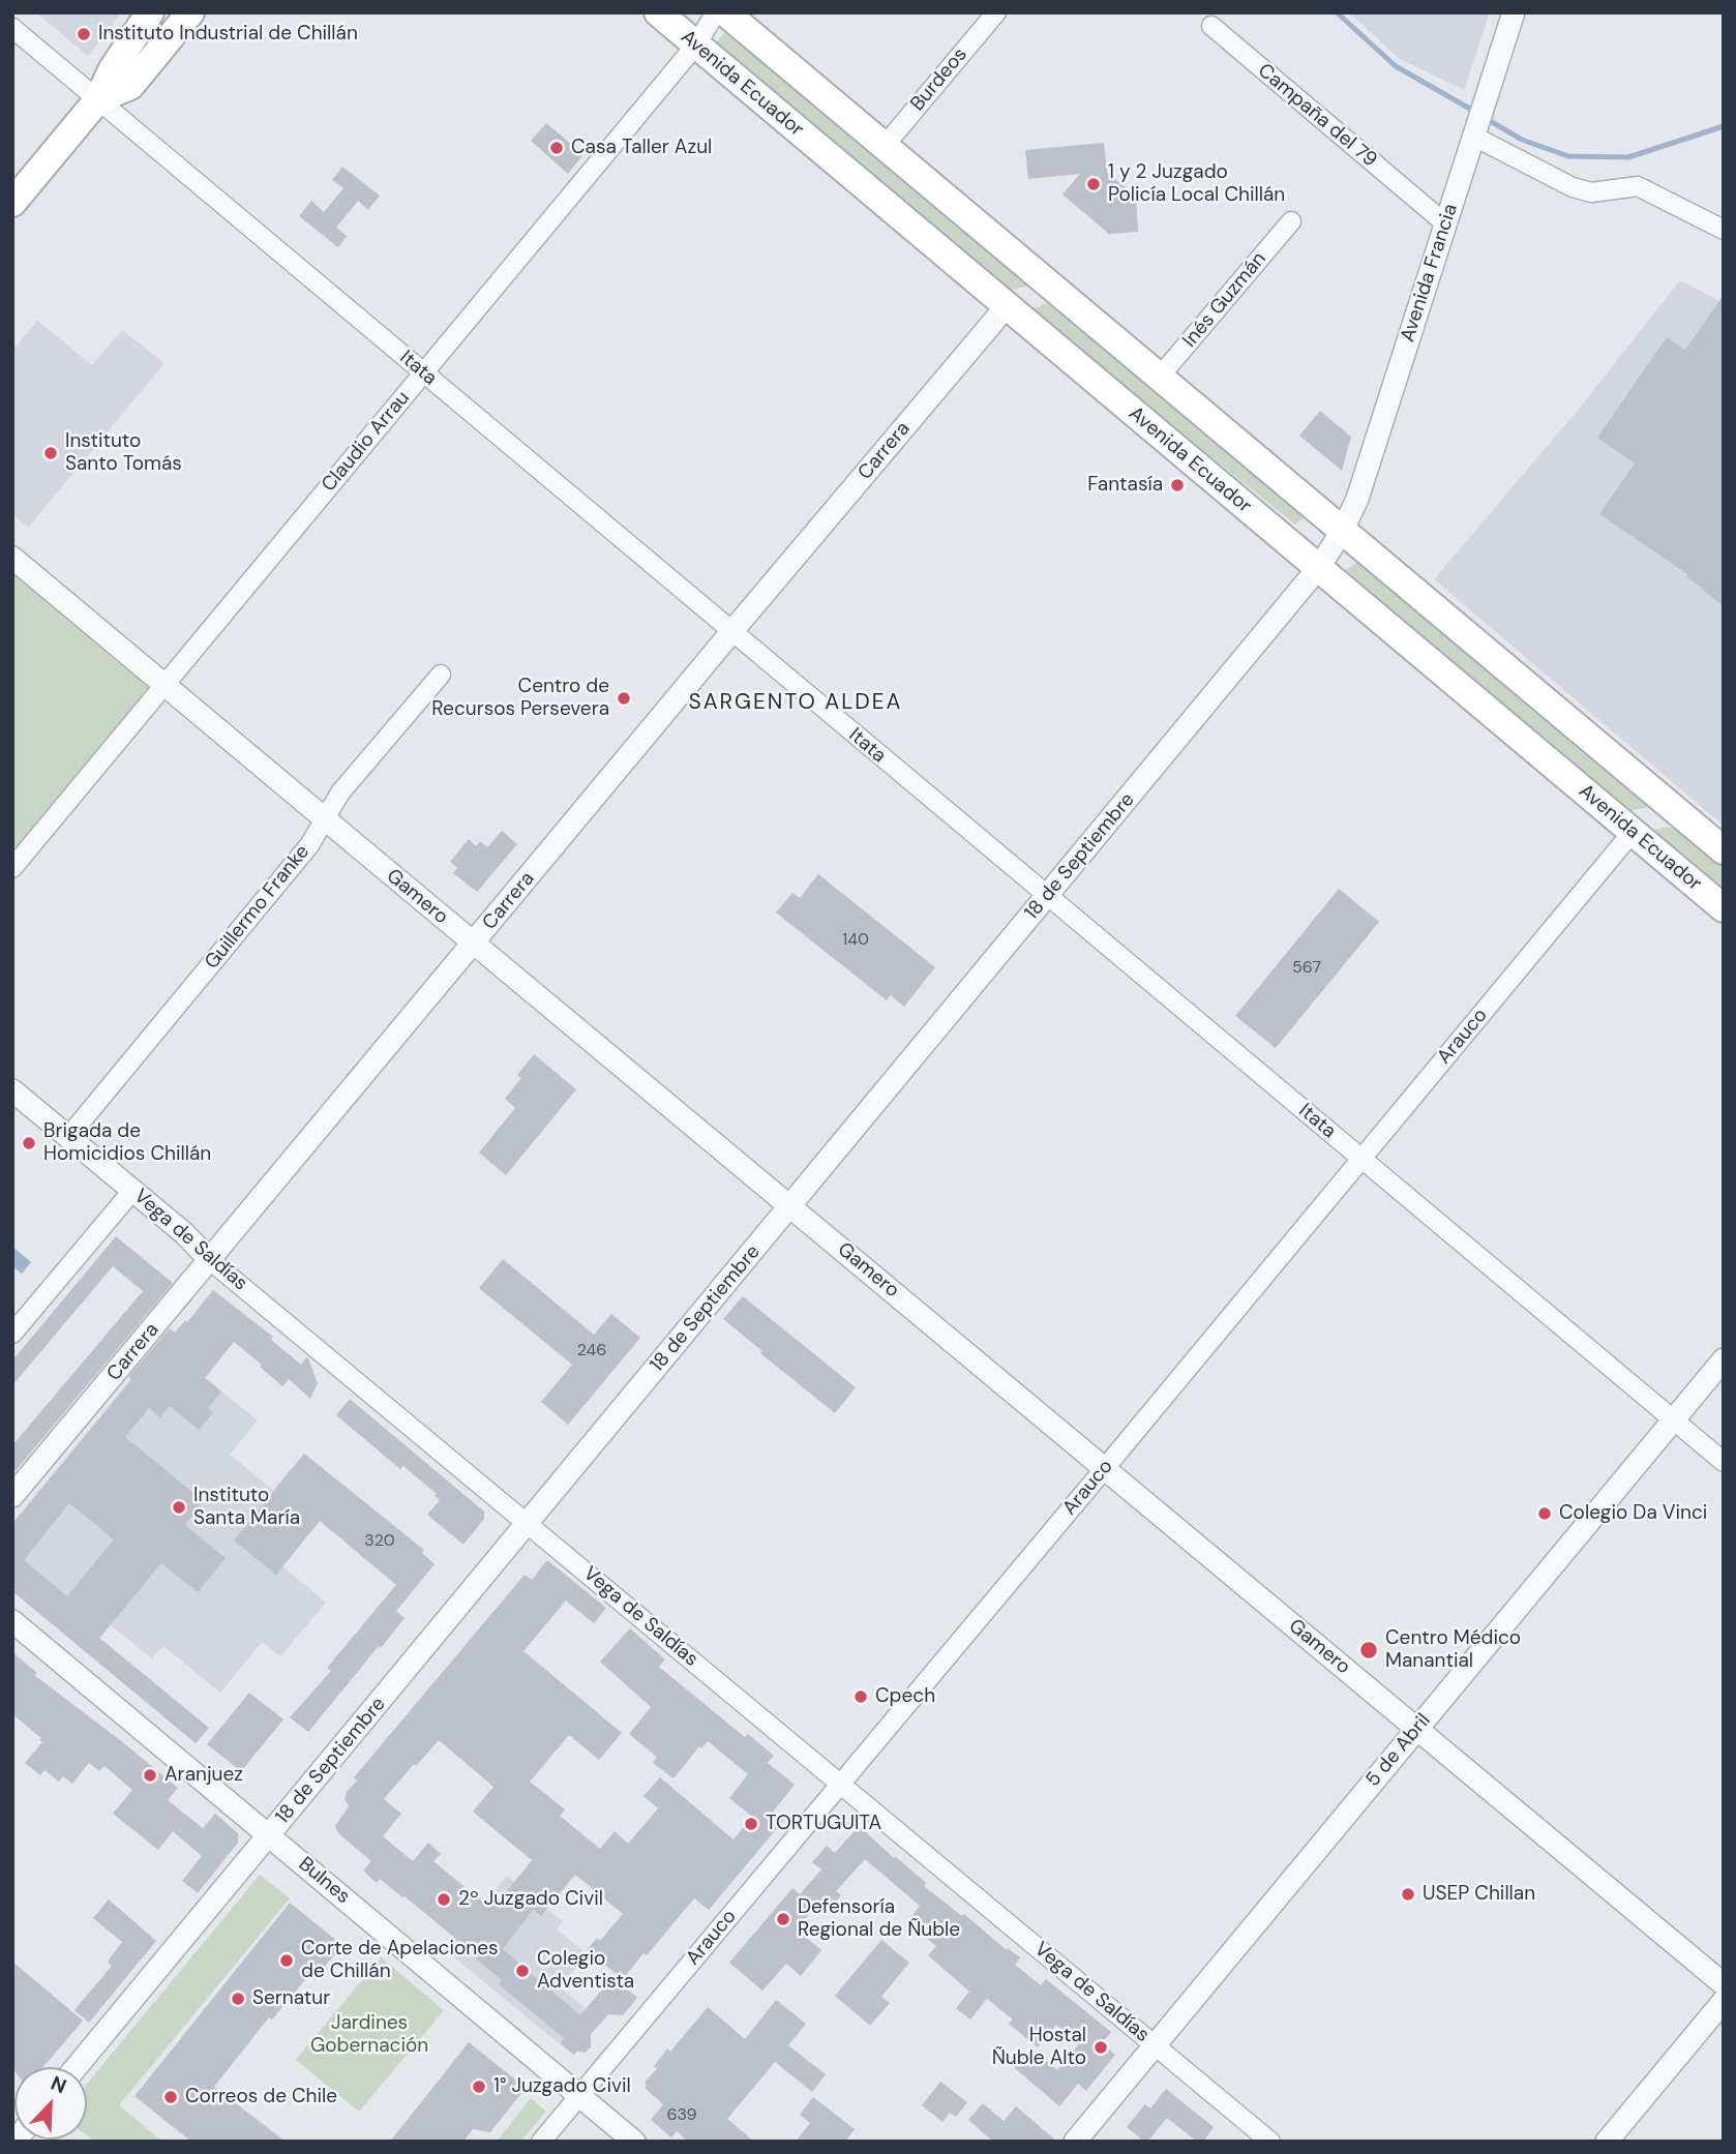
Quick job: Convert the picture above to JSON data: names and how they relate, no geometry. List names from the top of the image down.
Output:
{
  "streets": {
    "main road": ["Avenida Ecuador"],
    "street": [
      "Burdeos",
      "Campaña del 79",
      "Avenida Francia",
      "Inés Guzmán",
      "Itata",
      "Claudio Arrau",
      "Carrera",
      "18 de Septiembre",
      "Gamero",
      "Guillermo Franke",
      "Arauco",
      "Vega de Saldías",
      "5 de Abril",
      "Bulnes"
    ]
  },
  "crossings": [
    ["Avenida Ecuador", "Claudio Arrau"],
    ["Avenida Ecuador", "Carrera"],
    ["Avenida Ecuador", "18 de Septiembre"],
    ["Avenida Ecuador", "Arauco"],
    ["Campaña del 79", "Avenida Francia"],
    ["Avenida Francia", "18 de Septiembre"],
    ["Itata", "Claudio Arrau"],
    ["Itata", "Carrera"],
    ["Itata", "18 de Septiembre"],
    ["Itata", "Arauco"],
    ["Itata", "5 de Abril"],
    ["Claudio Arrau", "Gamero"],
    ["Carrera", "Gamero"],
    ["Carrera", "Vega de Saldías"],
    ["18 de Septiembre", "Gamero"],
    ["18 de Septiembre", "Vega de Saldías"],
    ["18 de Septiembre", "Bulnes"],
    ["Gamero", "Guillermo Franke"],
    ["Gamero", "Arauco"],
    ["Gamero", "5 de Abril"],
    ["Guillermo Franke", "Vega de Saldías"],
    ["Arauco", "Vega de Saldías"],
    ["Arauco", "Bulnes"],
    ["Vega de Saldías", "5 de Abril"]
  ],
  "districts": ["SARGENTO ALDEA"],
  "parks": ["Jardines Gobernación"],
  "places": [
    "Instituto Industrial de Chillán",
    "Casa Taller Azul",
    "1 y 2 Juzgado Policía Local Chillán",
    "Instituto Santo Tomás",
    "Fantasía",
    "Centro de Recursos Persevera",
    "Brigada de Homicidios Chillán",
    "Instituto Santa María",
    "Colegio Da Vinci",
    "Centro Médico Manantial",
    "Cpech",
    "Aranjuez",
    "TORTUGUITA",
    "USEP Chillan",
    "2º Juzgado Civil",
    "Defensoría Regional de Ñuble",
    "Corte de Apelaciones de Chillán",
    "Colegio Adventista",
    "Sernatur",
    "Hostal Ñuble Alto",
    "1° Juzgado Civil",
    "Correos de Chile"
  ],
  "house_numbers": [
    "140",
    "567",
    "246",
    "320",
    "639"
  ],
  "north": "top right"
}
